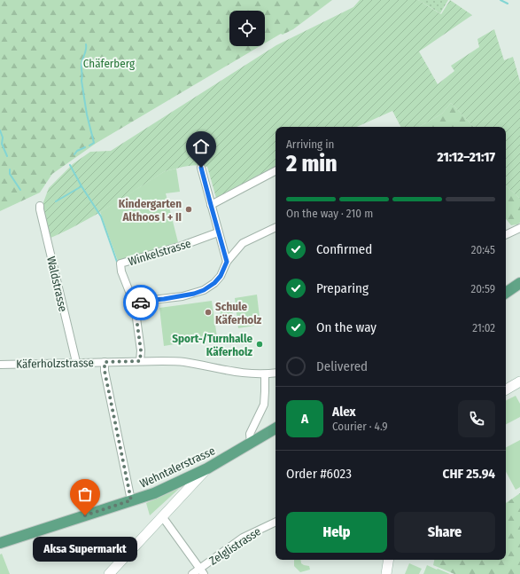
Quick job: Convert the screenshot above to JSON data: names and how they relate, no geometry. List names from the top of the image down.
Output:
{
  "streets": {
    "main road": ["Wehntalerstrasse"],
    "street": [
      "Winkelstrasse",
      "Waldstrasse",
      "Käferholzstrasse",
      "Zelglistrasse"
    ]
  },
  "crossings": [
    ["Waldstrasse", "Käferholzstrasse"]
  ],
  "parks": ["Chäferberg"],
  "places": [
    "Kindergarten Althoos I + II",
    "Schule Käferholz",
    "Sport-/Turnhalle Käferholz",
    "Aksa Supermarkt"
  ],
  "page": {
    "heading": ["2 min", "Arriving in", "21:12–21:17"],
    "panel": [
      "Alex",
      "Courier · 4.9",
      "Order #6023",
      "CHF 25.94"
    ],
    "bar": "On the way · 210 m",
    "list": [
      ["Confirmed", "20:45"],
      ["Preparing", "20:59"],
      ["On the way", "21:02"],
      "Delivered"
    ],
    "round": "A",
    "buttons": ["Help", "Share"],
    "bubble": "Aksa Supermarkt"
  }
}
